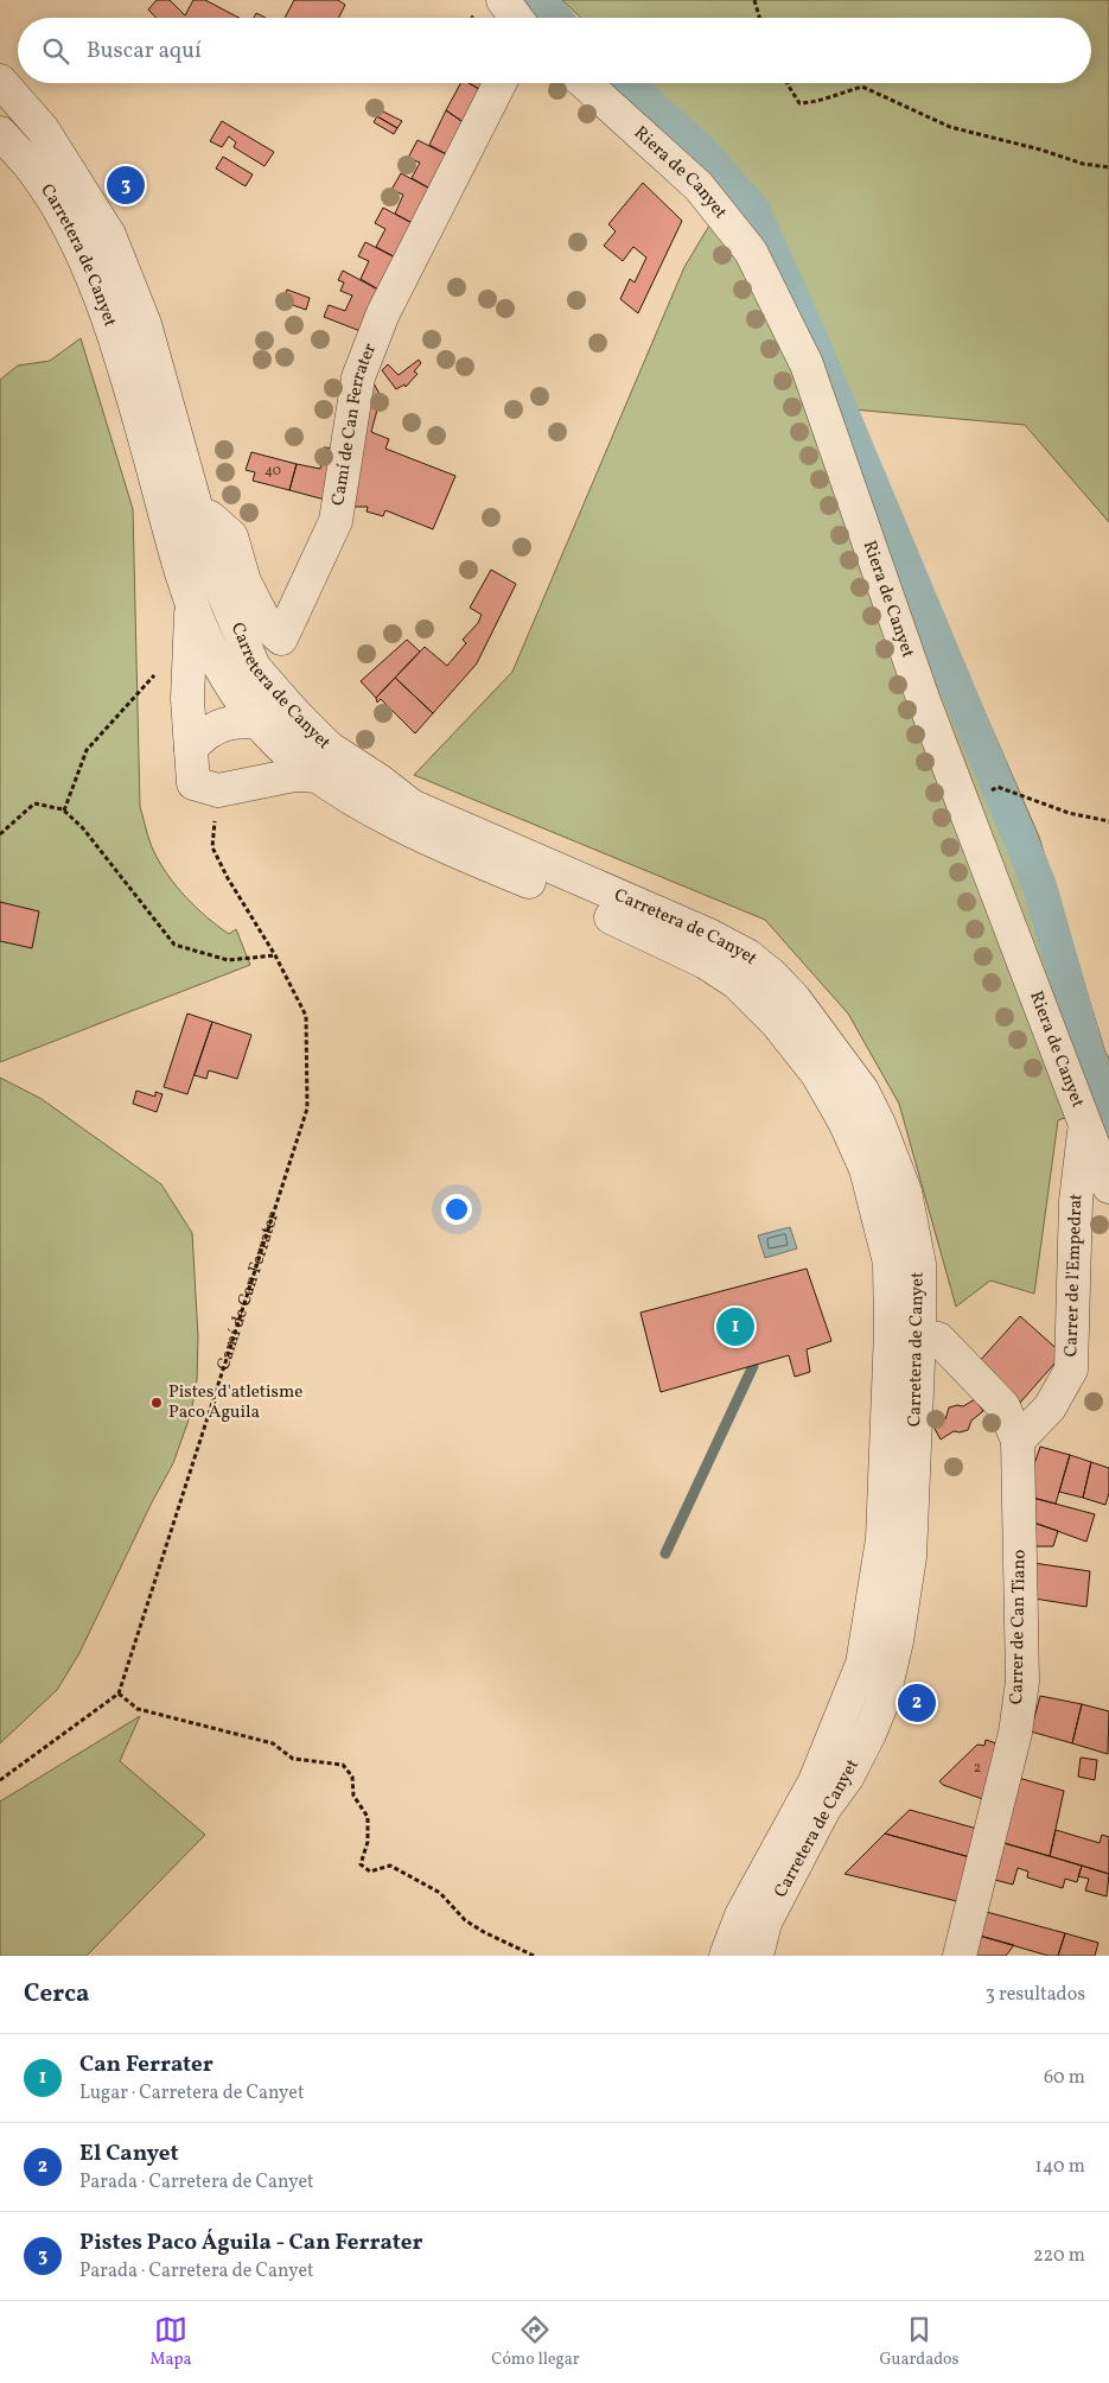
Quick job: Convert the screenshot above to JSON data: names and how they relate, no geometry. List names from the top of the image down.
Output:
{
  "streets": {
    "street": [
      "Riera de Canyet",
      "Carretera de Canyet",
      "Camí de Can Ferrater",
      "Carrer de l'Empedrat",
      "Carrer de Can Tiano"
    ]
  },
  "crossings": [
    ["Riera de Canyet", "Carrer de l'Empedrat"],
    ["Carretera de Canyet", "Camí de Can Ferrater"],
    ["Carretera de Canyet", "Carrer de Can Tiano"],
    ["Carrer de l'Empedrat", "Carrer de Can Tiano"]
  ],
  "places": ["Pistes d'atletisme Paco Águila"],
  "house_numbers": ["40", "2"],
  "page": {
    "search": "Buscar aquí",
    "pins": ["3", "1", "2"],
    "heading": ["Cerca", "3 resultados"],
    "list": [
      {
        "mark": "1",
        "name": "Can Ferrater",
        "note": "Lugar · Carretera de Canyet",
        "value": "60 m"
      },
      {
        "mark": "2",
        "name": "El Canyet",
        "note": "Parada · Carretera de Canyet",
        "value": "140 m"
      },
      {
        "mark": "3",
        "name": "Pistes Paco Águila - Can Ferrater",
        "note": "Parada · Carretera de Canyet",
        "value": "220 m"
      }
    ],
    "nav": ["Mapa", "Cómo llegar", "Guardados"]
  }
}
